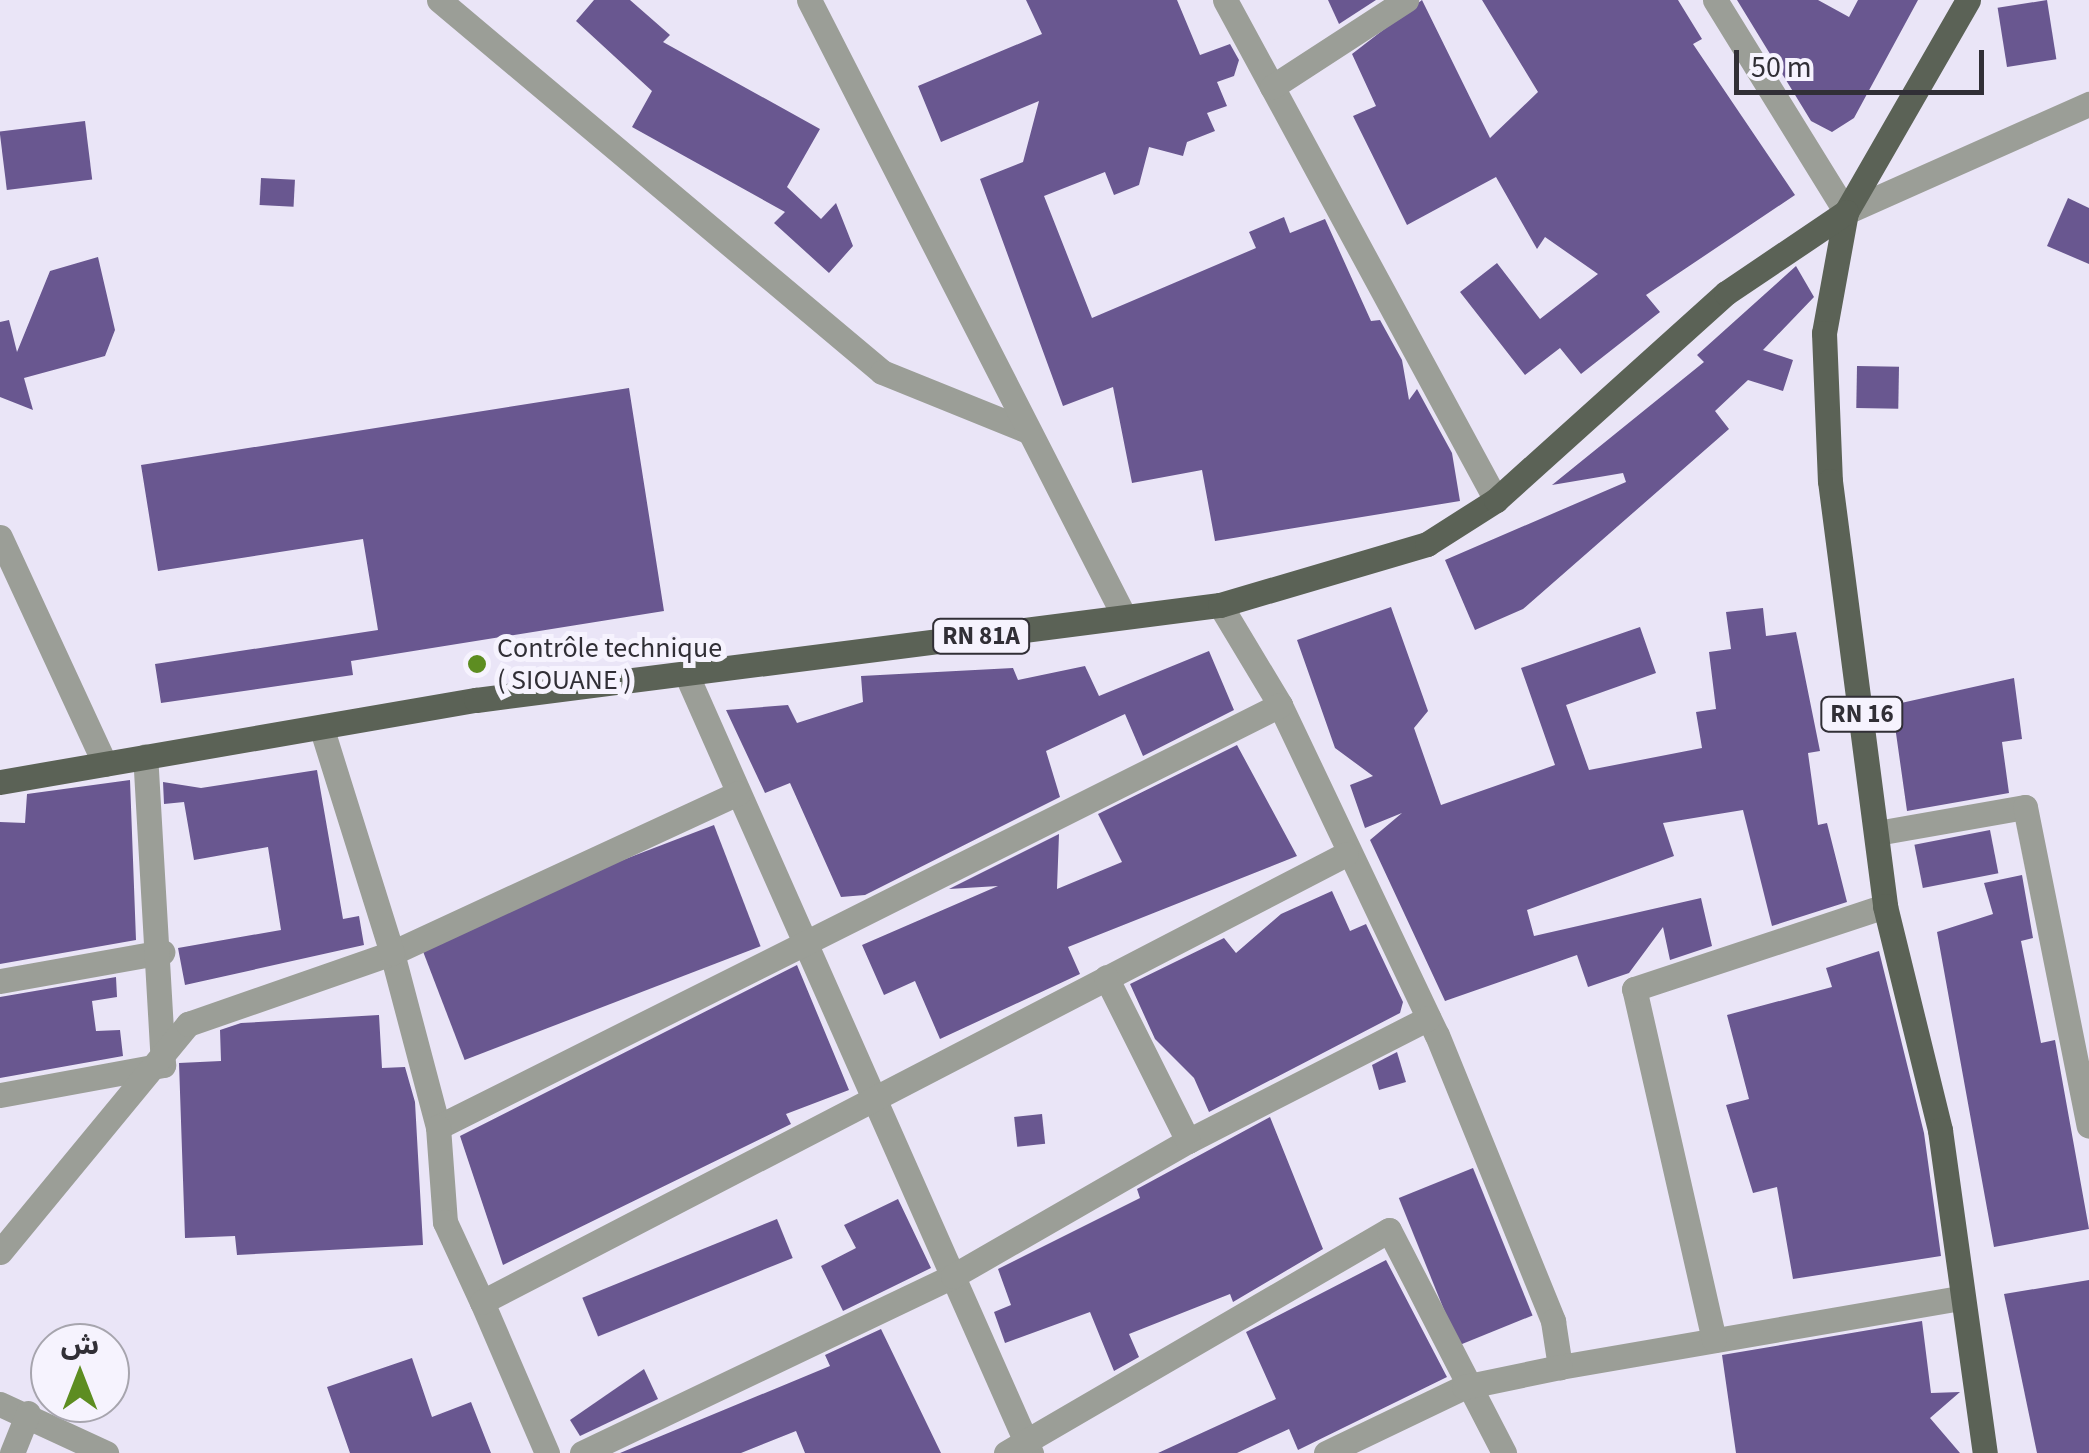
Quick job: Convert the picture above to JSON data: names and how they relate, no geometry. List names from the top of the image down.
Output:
{
  "streets": {
    "main road": ["RN 81A", "RN 16"]
  },
  "crossings": [
    ["RN 81A", "RN 16"]
  ],
  "places": ["Contrôle technique ( SIOUANE )"],
  "scale_bar": "50 m",
  "north": "top"
}
